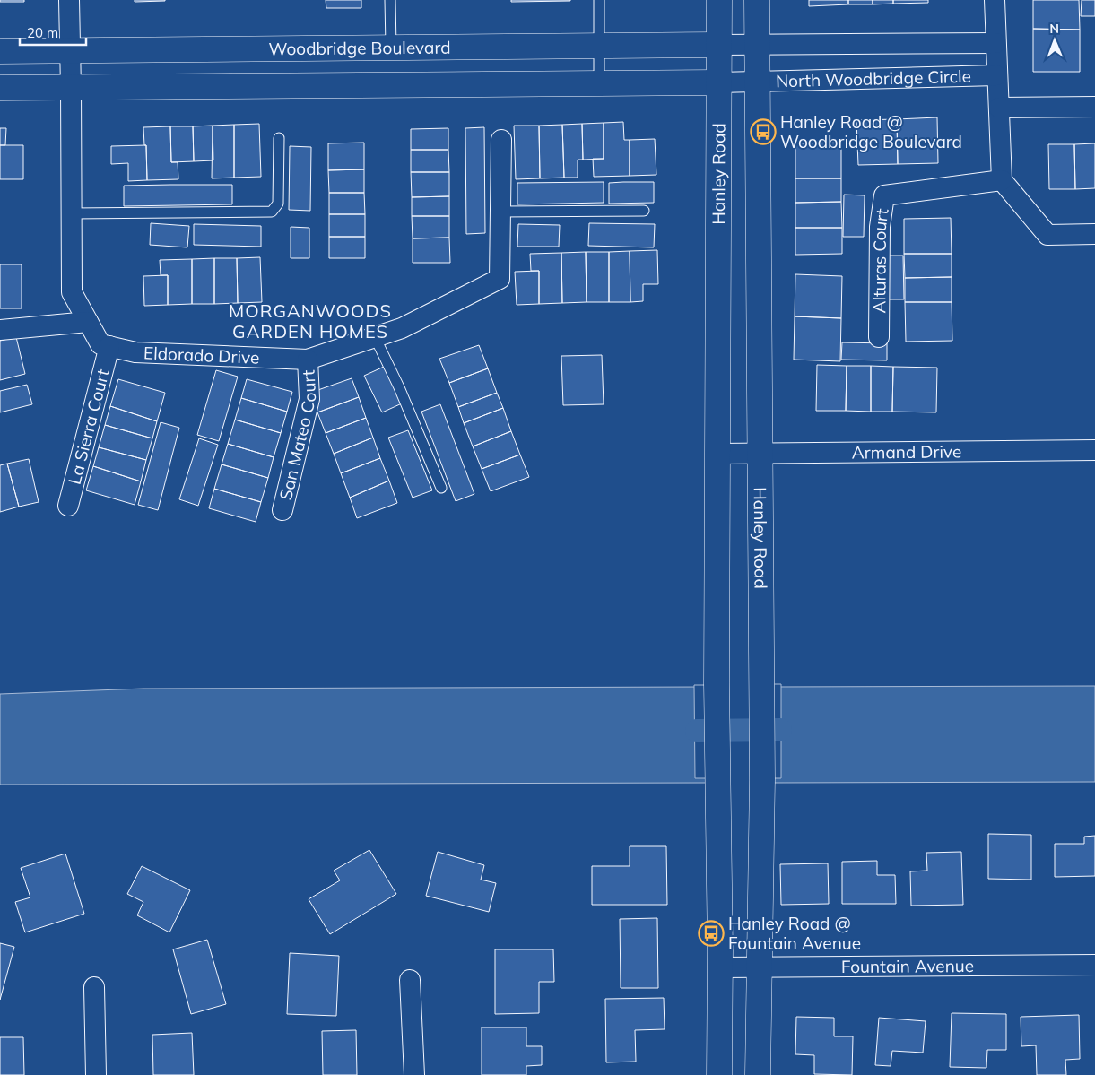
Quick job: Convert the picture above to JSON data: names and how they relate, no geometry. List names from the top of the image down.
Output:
{
  "streets": {
    "main road": ["Woodbridge Boulevard", "Hanley Road"],
    "street": [
      "North Woodbridge Circle",
      "Alturas Court",
      "Eldorado Drive",
      "La Sierra Court",
      "San Mateo Court",
      "Armand Drive",
      "Fountain Avenue"
    ]
  },
  "crossings": [
    ["Woodbridge Boulevard", "North Woodbridge Circle"],
    ["Woodbridge Boulevard", "Hanley Road"],
    ["Woodbridge Boulevard", "Eldorado Drive"],
    ["North Woodbridge Circle", "Hanley Road"],
    ["Hanley Road", "Armand Drive"],
    ["Hanley Road", "Fountain Avenue"],
    ["Eldorado Drive", "La Sierra Court"],
    ["Eldorado Drive", "San Mateo Court"]
  ],
  "districts": ["MORGANWOODS GARDEN HOMES"],
  "places": {
    "bus stop": ["Hanley Road @ Woodbridge Boulevard", "Hanley Road @ Fountain Avenue"]
  },
  "scale_bar": "20 m",
  "north": "top"
}
